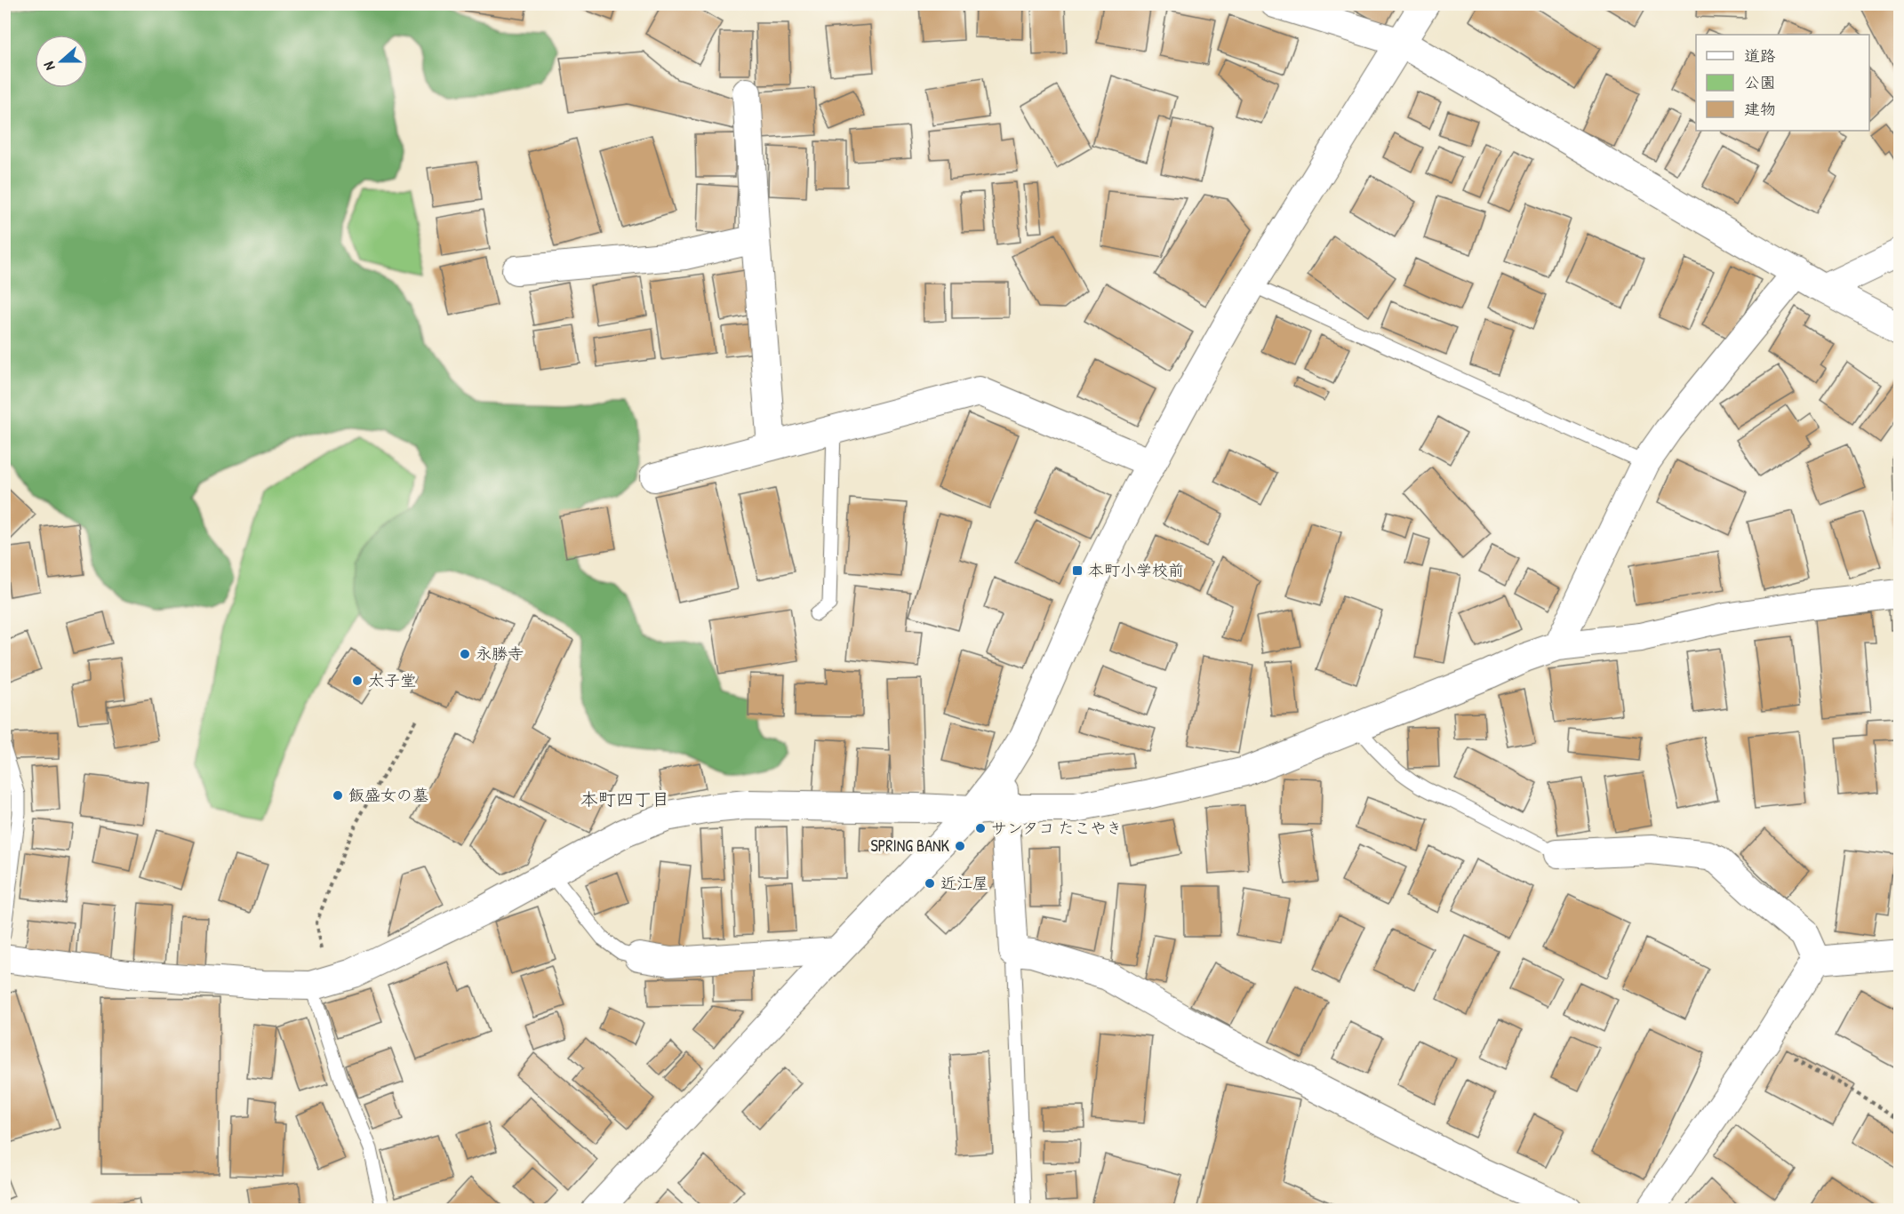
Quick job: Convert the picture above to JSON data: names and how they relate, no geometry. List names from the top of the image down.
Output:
{
  "districts": ["本町四丁目"],
  "places": {
    "transit": ["本町小学校前"],
    "other": [
      "永勝寺",
      "太子堂",
      "飯盛女の墓",
      "サンタコ たこやき",
      "SPRING BANK",
      "近江屋"
    ]
  },
  "legend": ["道路", "公園", "建物"],
  "north": "left"
}
